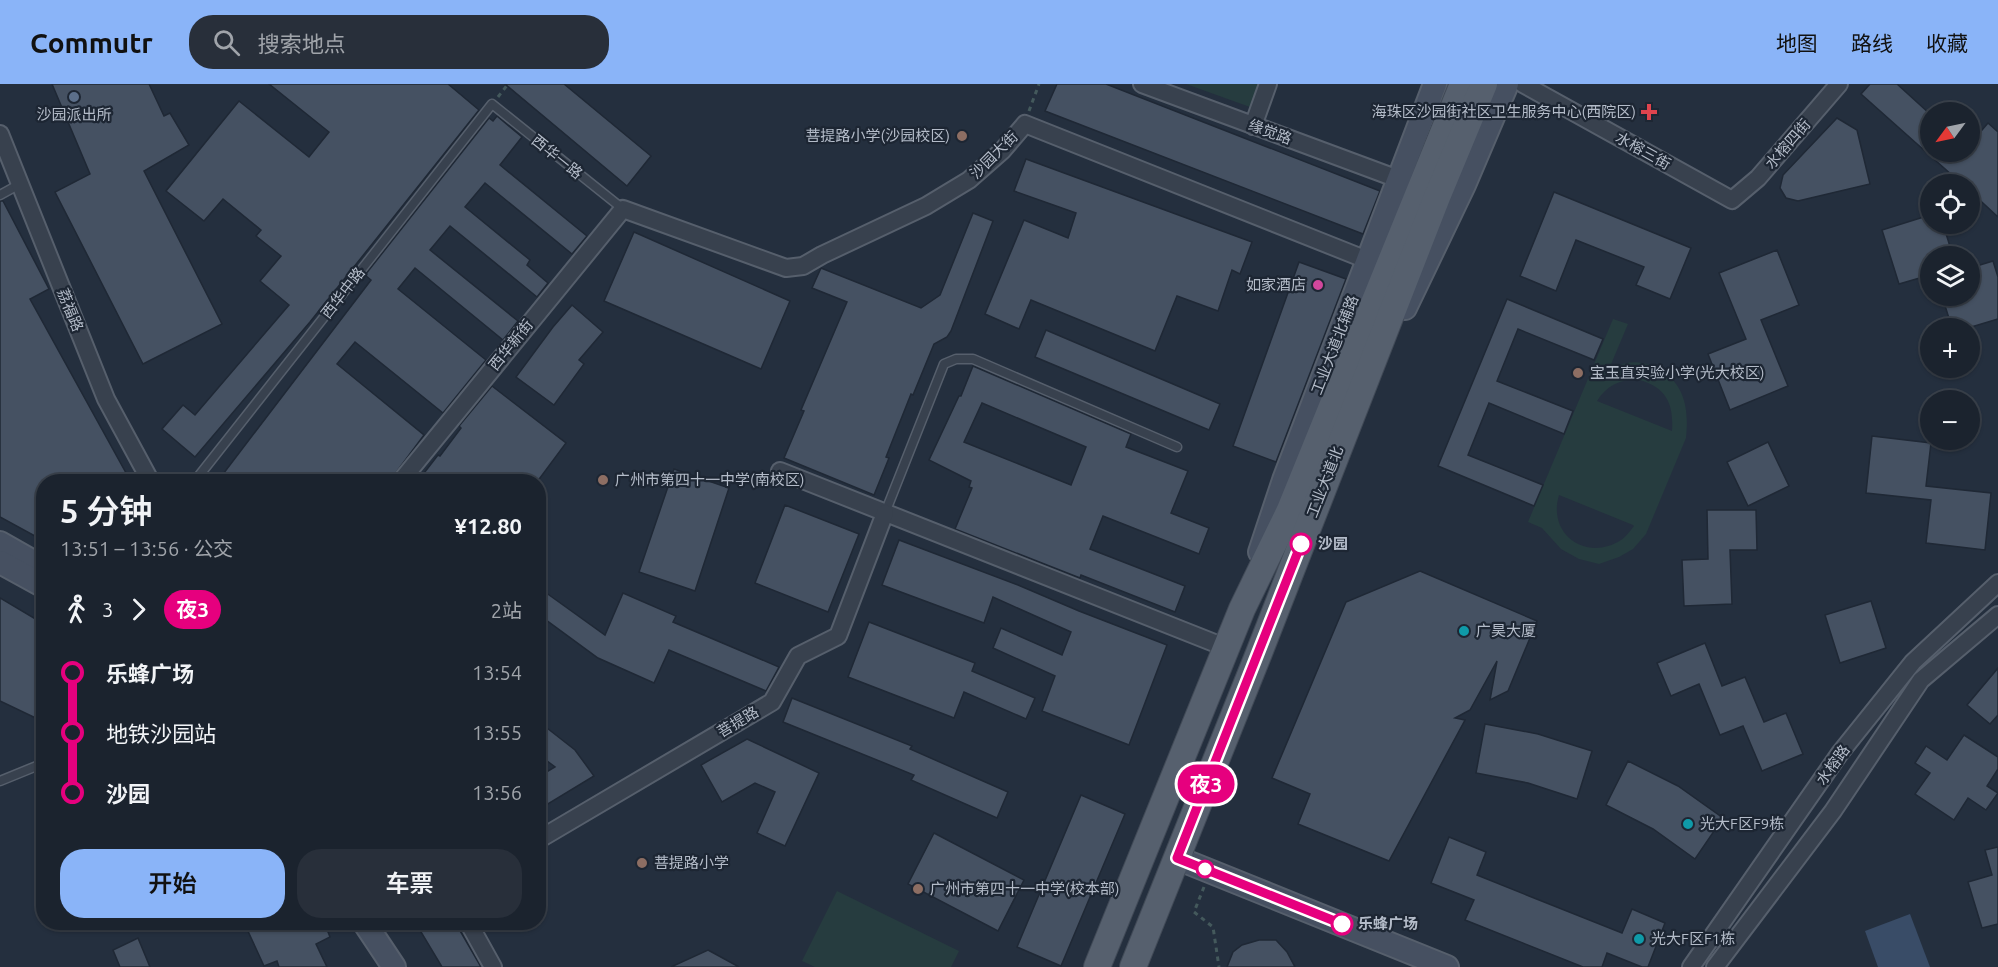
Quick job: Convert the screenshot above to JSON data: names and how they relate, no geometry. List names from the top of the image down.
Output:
{
  "streets": {
    "main road": ["工业大道北辅路", "工业大道北"],
    "street": [
      "缘觉路",
      "水榕四街",
      "水榕三街",
      "沙园大街",
      "荔福路",
      "西华新街",
      "菩提路",
      "水榕路"
    ],
    "lane": ["西华一路", "西华中路"]
  },
  "crossings": [
    ["缘觉路", "工业大道北辅路"],
    ["水榕四街", "水榕三街"],
    ["沙园大街", "西华一路"],
    ["沙园大街", "西华新街"],
    ["沙园大街", "工业大道北辅路"],
    ["西华一路", "西华中路"],
    ["西华一路", "西华新街"],
    ["工业大道北辅路", "工业大道北"]
  ],
  "places": {
    "other": [
      "沙园派出所",
      "菩提路小学(沙园校区)",
      "如家酒店",
      "宝玉直实验小学(光大校区)",
      "广州市第四十一中学(南校区)",
      "沙园",
      "广昊大厦",
      "光大F区F9栋",
      "菩提路小学",
      "广州市第四十一中学(校本部)",
      "乐蜂广场",
      "光大F区F1栋"
    ],
    "health": ["海珠区沙园街社区卫生服务中心(西院区)"]
  },
  "lines": ["bus line 夜3"],
  "north": "bottom left",
  "page": {
    "header": "Commutr",
    "search": "搜索地点",
    "nav": ["地图", "路线", "收藏"],
    "on_map": "夜3",
    "map_buttons": ["+", "−"],
    "heading": ["5 分钟", "13:51 – 13:56 · 公交", "¥12.80"],
    "legs": ["3", "夜3", "2站"],
    "list": [
      {
        "name": "乐蜂广场",
        "value": "13:54"
      },
      {
        "name": "地铁沙园站",
        "value": "13:55"
      },
      {
        "name": "沙园",
        "value": "13:56"
      }
    ],
    "buttons": ["开始", "车票"]
  }
}
